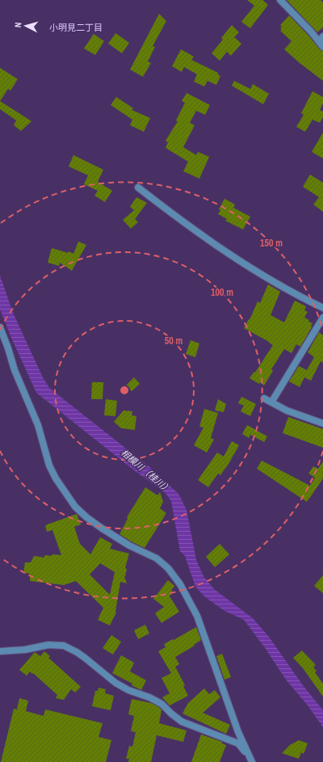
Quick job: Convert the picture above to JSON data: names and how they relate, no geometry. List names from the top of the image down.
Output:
{
  "districts": ["小明見二丁目"],
  "water": ["相模川（桂川）"],
  "north": "left",
  "rings": ["150 m", "100 m", "50 m"]
}
